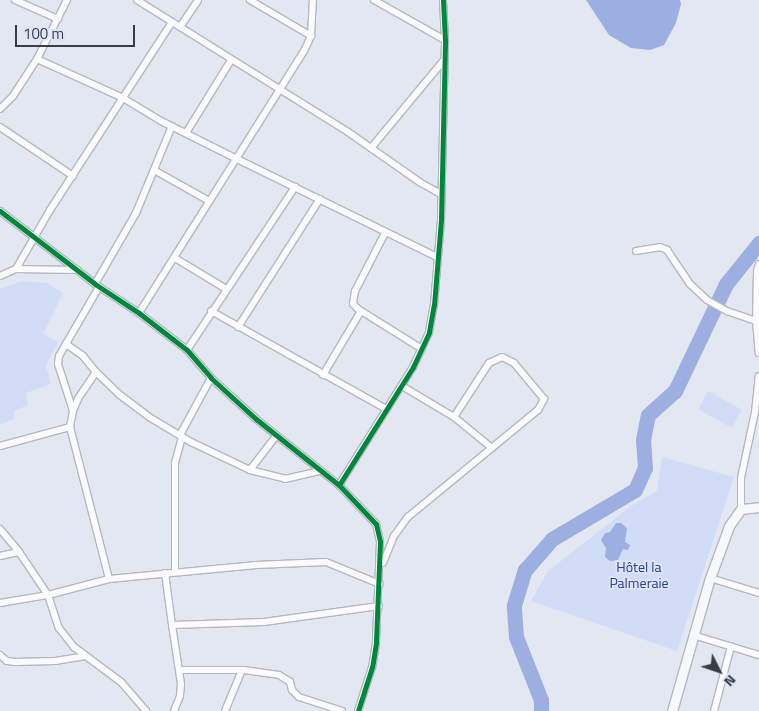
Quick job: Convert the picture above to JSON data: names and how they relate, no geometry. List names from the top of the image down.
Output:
{
  "parks": ["Hôtel la Palmeraie"],
  "scale_bar": "100 m",
  "north": "bottom right"
}
